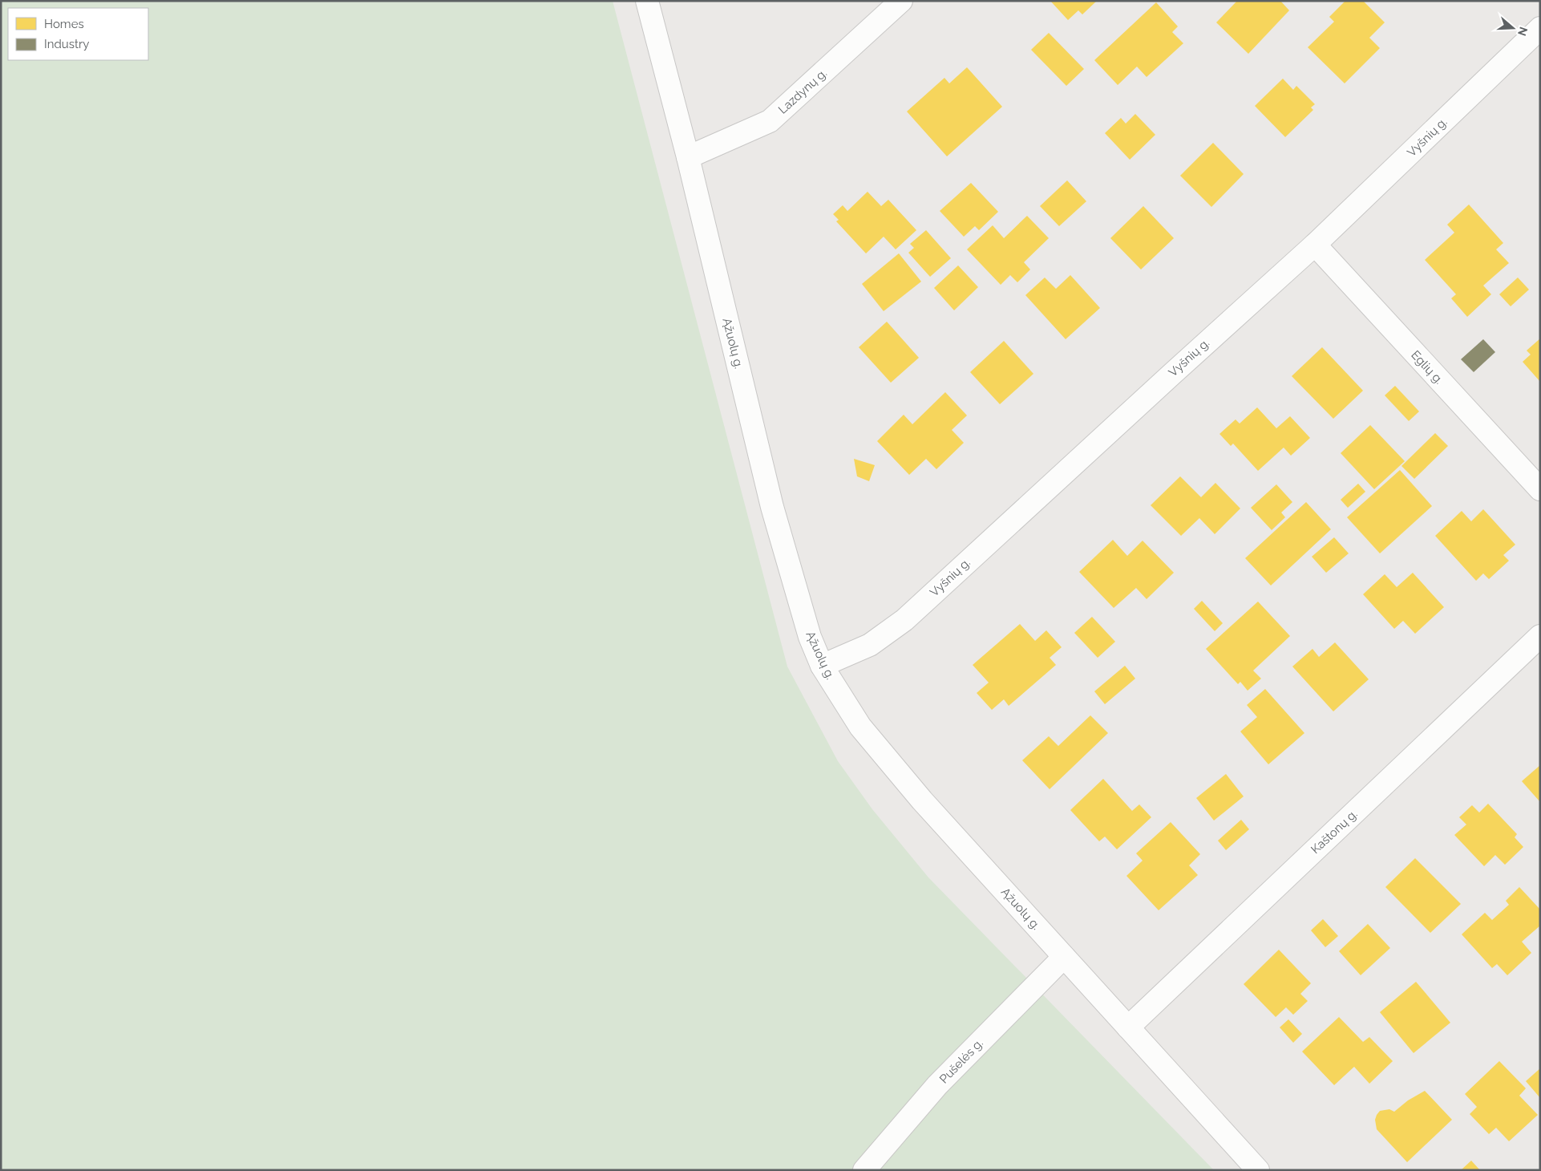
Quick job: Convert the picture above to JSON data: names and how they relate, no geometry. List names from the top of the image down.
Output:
{
  "streets": {
    "street": [
      "Lazdynų g.",
      "Vyšnių g.",
      "Ąžuolų g.",
      "Eglių g.",
      "Kaštonų g.",
      "Pušelės g."
    ]
  },
  "crossings": [
    ["Lazdynų g.", "Ąžuolų g."],
    ["Vyšnių g.", "Ąžuolų g."],
    ["Vyšnių g.", "Eglių g."],
    ["Ąžuolų g.", "Kaštonų g."],
    ["Ąžuolų g.", "Pušelės g."]
  ],
  "legend": ["Homes", "Industry"],
  "north": "right"
}
